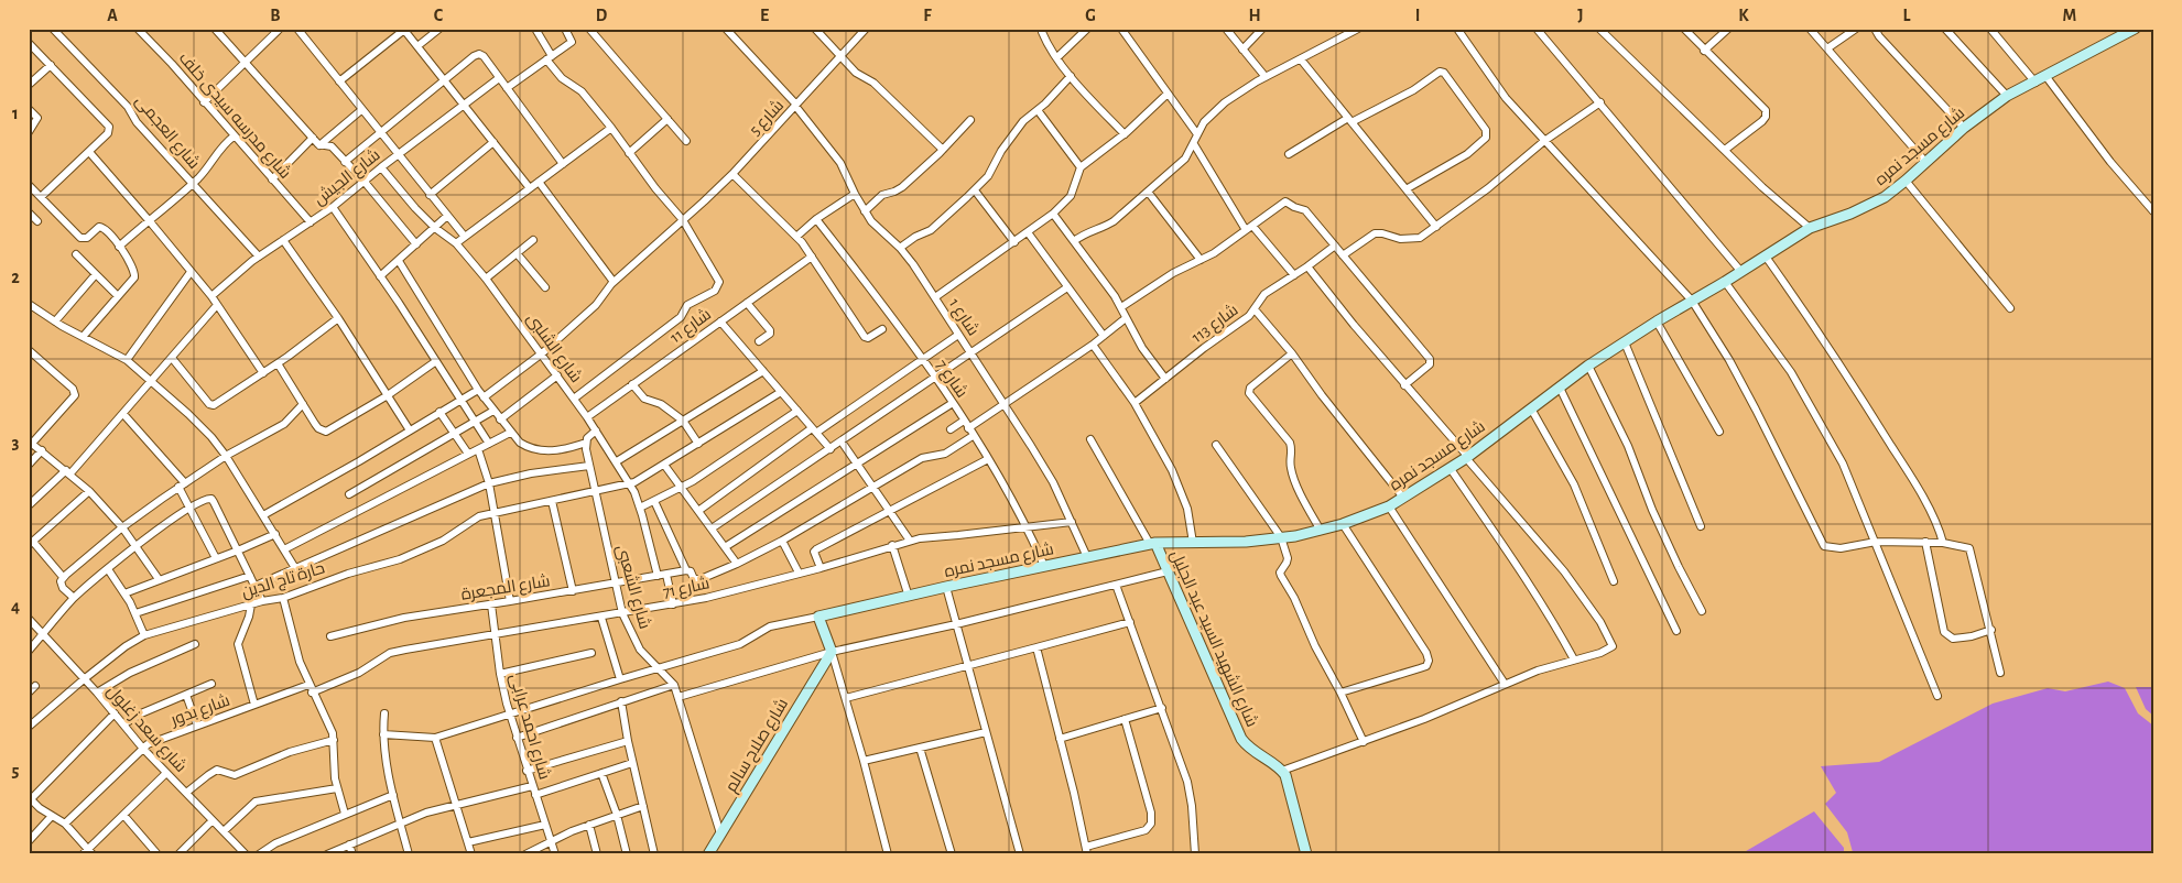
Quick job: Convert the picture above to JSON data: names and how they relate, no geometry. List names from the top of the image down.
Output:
{
  "streets": {
    "street": [
      "شارع مدرسه سيدى خلف",
      "شارع 5",
      "شارع العجمى",
      "شارع مسجد نمره",
      "شارع الجيش",
      "شارع 1",
      "شارع 113",
      "شارع 11",
      "شارع الشلبى",
      "شارع 7",
      "حارة تاج الدين",
      "شارع الشعبى",
      "شارع المجعرة",
      "شارع 71",
      "شارع الشهيد السيد عبد الجليل",
      "شارع بدور",
      "شارع احمد عرابى",
      "شارع سعد زغلول",
      "شارع صلاح سالم"
    ]
  },
  "crossings": [
    ["شارع مدرسه سيدى خلف", "شارع الجيش"],
    ["شارع 5", "شارع 1"],
    ["شارع 5", "شارع الشلبى"],
    ["شارع العجمى", "شارع الجيش"],
    ["شارع مسجد نمره", "شارع 1"],
    ["شارع مسجد نمره", "شارع 7"],
    ["شارع مسجد نمره", "شارع الشعبى"],
    ["شارع مسجد نمره", "شارع الشهيد السيد عبد الجليل"],
    ["شارع مسجد نمره", "شارع احمد عرابى"],
    ["شارع الجيش", "شارع الشلبى"],
    ["شارع 1", "شارع 71"],
    ["شارع 11", "شارع الشلبى"],
    ["شارع الشلبى", "حارة تاج الدين"],
    ["شارع الشلبى", "شارع المجعرة"],
    ["شارع 7", "شارع 71"],
    ["حارة تاج الدين", "شارع الشعبى"],
    ["حارة تاج الدين", "شارع سعد زغلول"],
    ["شارع الشعبى", "شارع المجعرة"],
    ["شارع الشعبى", "شارع 71"],
    ["شارع الشعبى", "شارع صلاح سالم"],
    ["شارع المجعرة", "شارع احمد عرابى"],
    ["شارع 71", "شارع احمد عرابى"],
    ["شارع بدور", "شارع سعد زغلول"]
  ],
  "grid": {
    "columns": [
      "A",
      "B",
      "C",
      "D",
      "E",
      "F",
      "G",
      "H",
      "I",
      "J",
      "K",
      "L",
      "M"
    ],
    "rows": [
      "1",
      "2",
      "3",
      "4",
      "5"
    ]
  }
}
